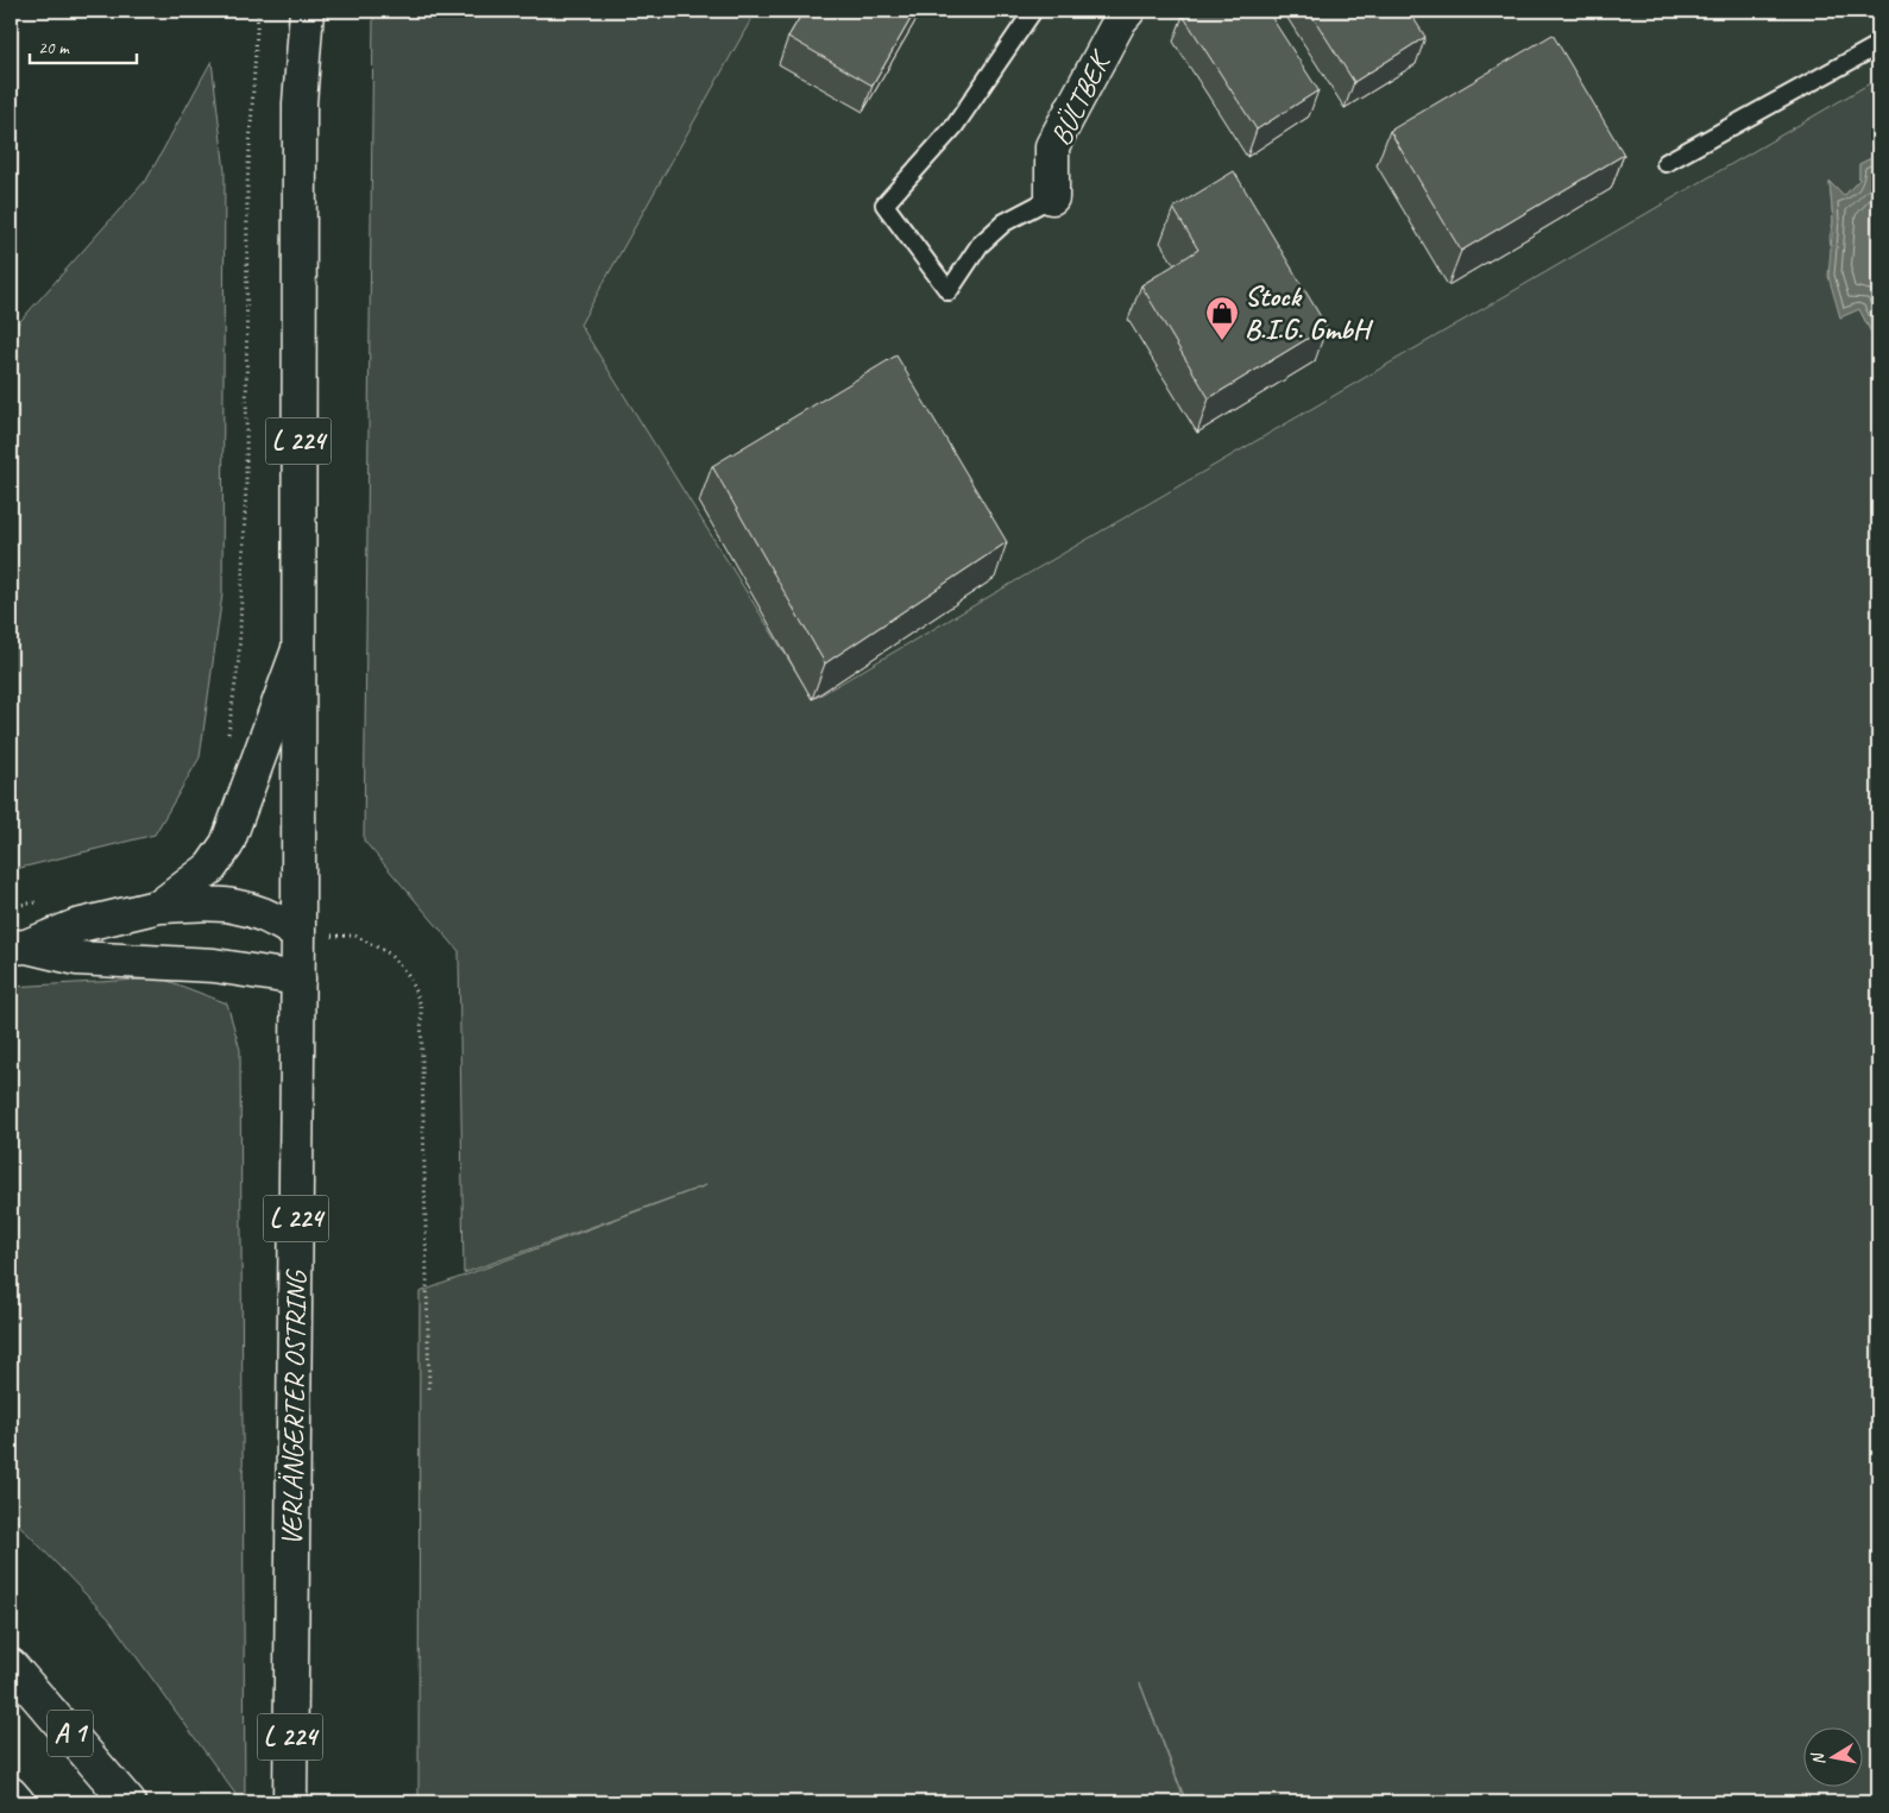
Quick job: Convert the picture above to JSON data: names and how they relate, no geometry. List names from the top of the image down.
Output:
{
  "streets": {
    "main road": [
      "BÜLTBEK",
      "L 224",
      "VERLÄNGERTER OSTRING",
      "A 1"
    ]
  },
  "crossings": [
    ["L 224", "VERLÄNGERTER OSTRING"]
  ],
  "places": {
    "shop": ["Stock B.I.G. GmbH"]
  },
  "scale_bar": "20 m",
  "north": "left"
}
